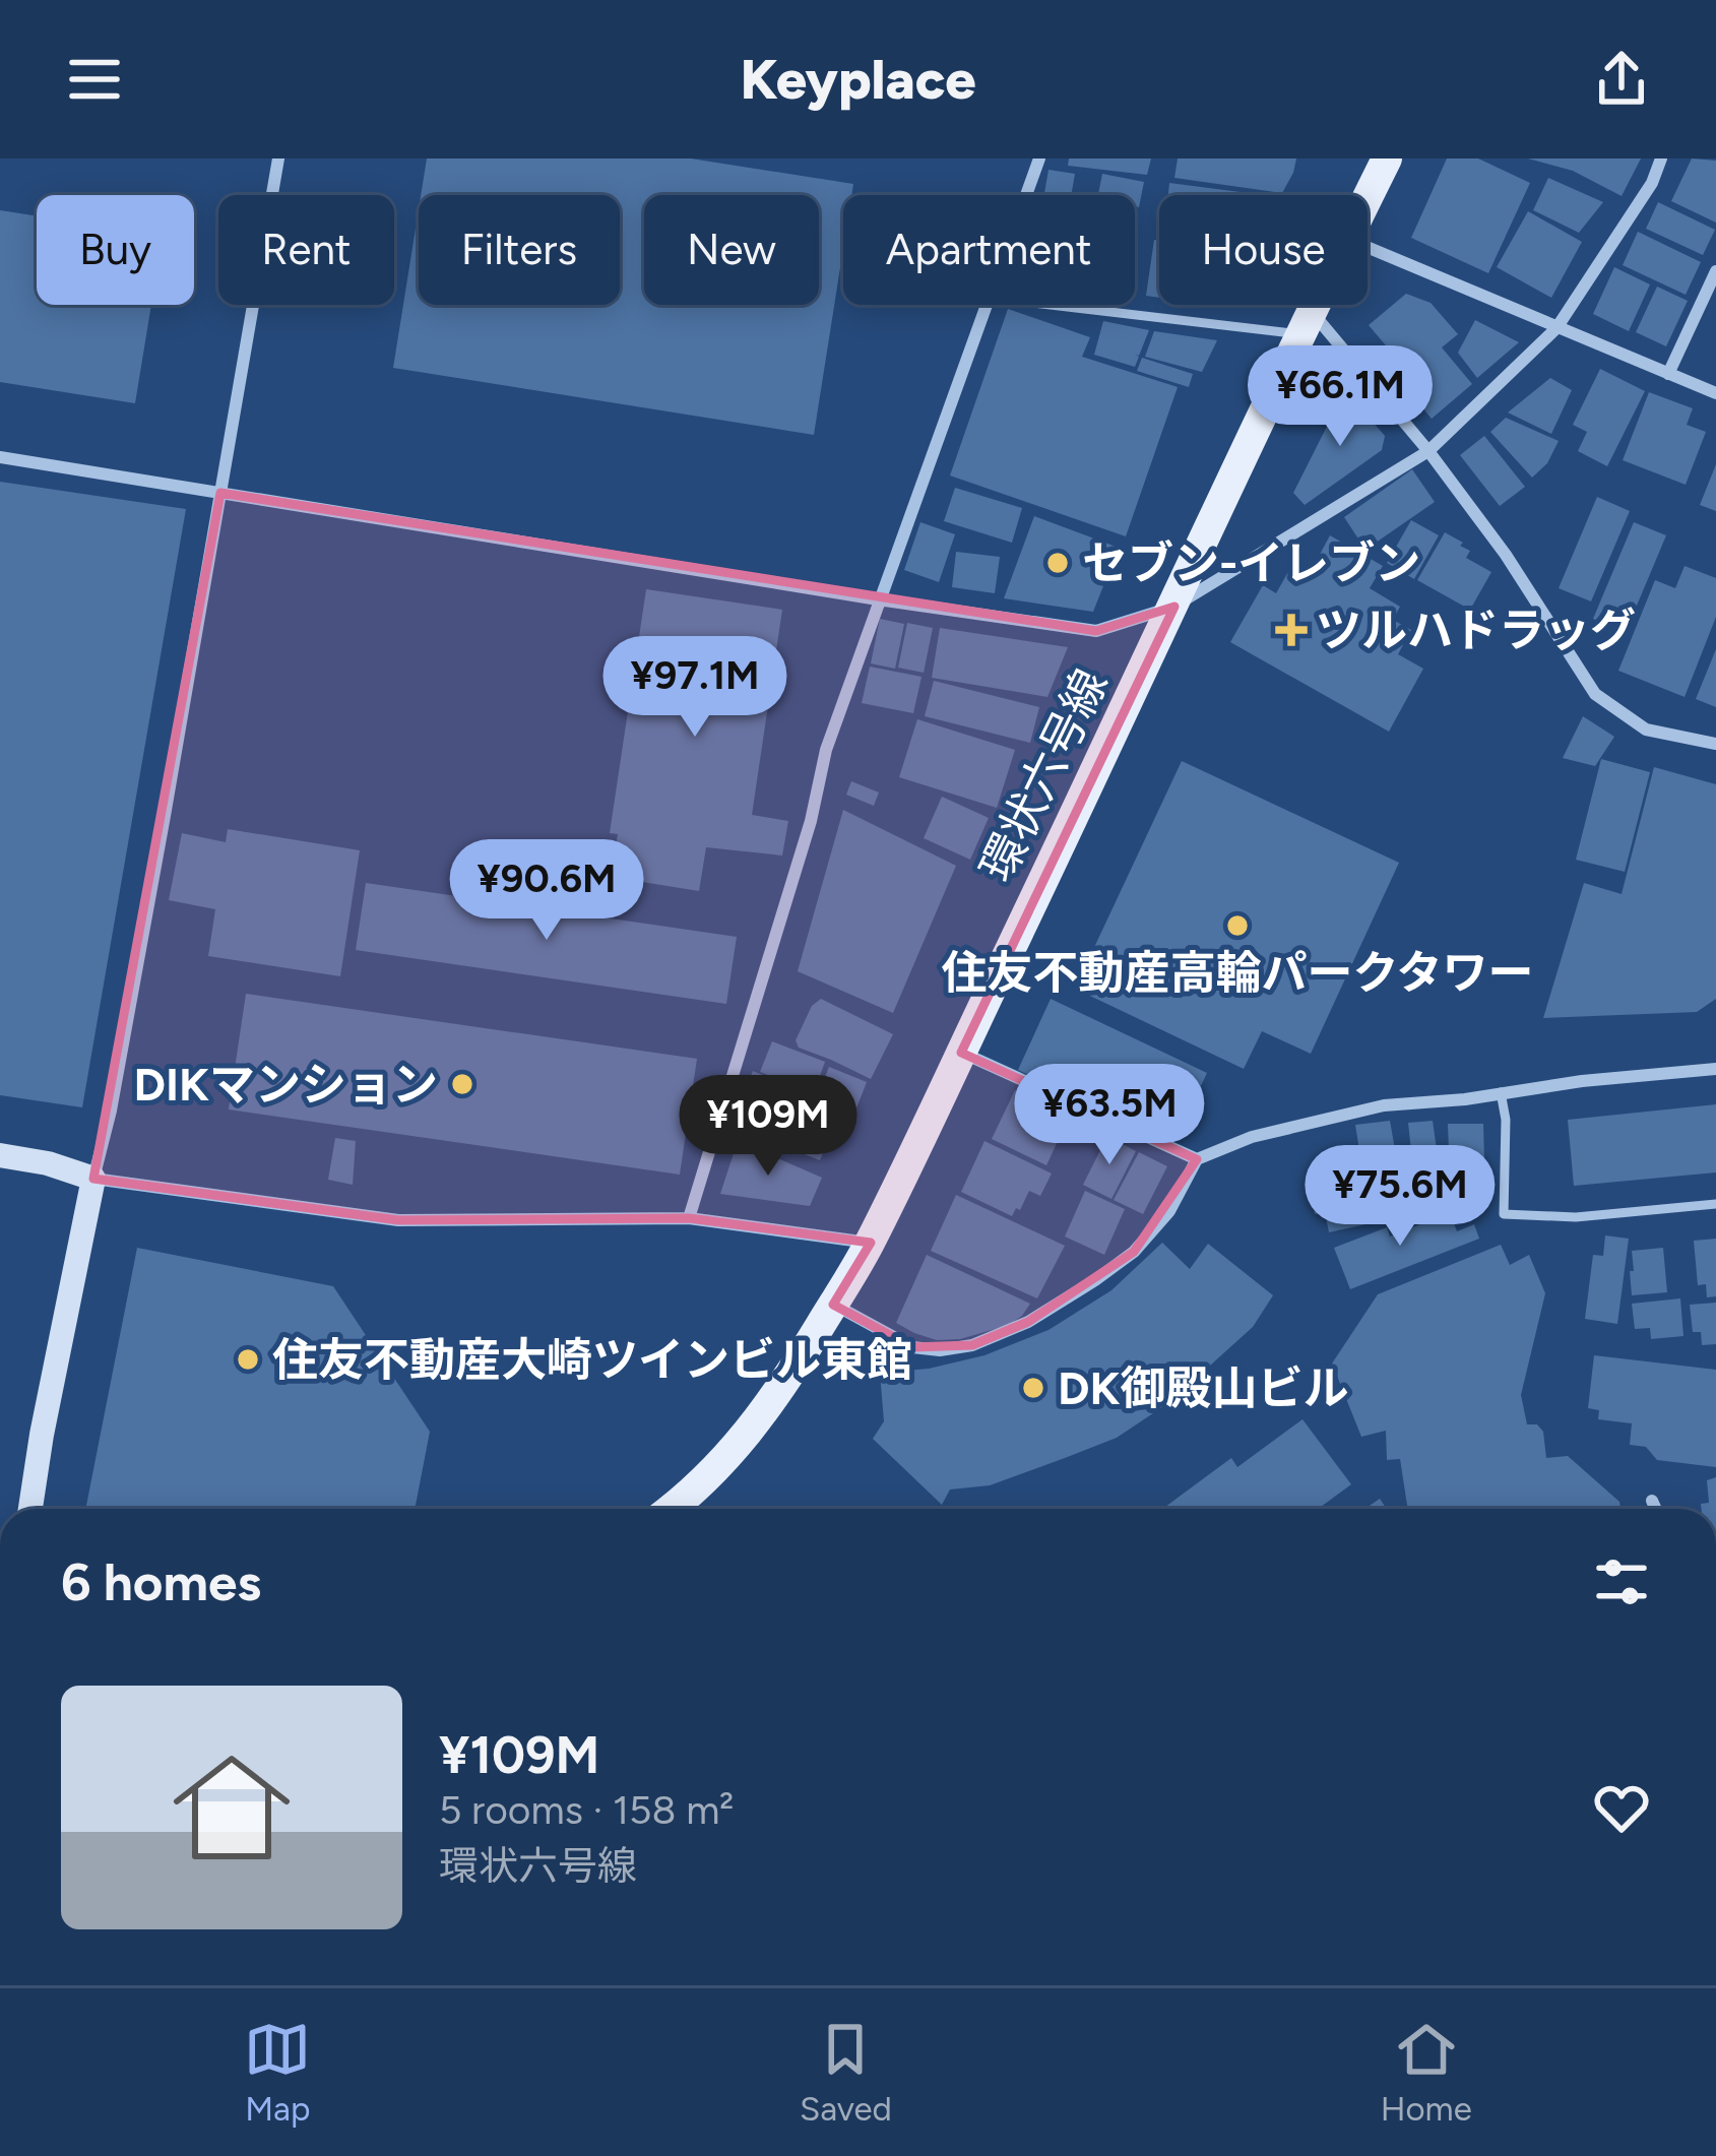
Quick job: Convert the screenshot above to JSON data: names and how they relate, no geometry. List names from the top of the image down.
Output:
{
  "streets": {
    "main road": ["環状六号線"]
  },
  "places": {
    "other": [
      "セブン-イレブン",
      "住友不動産高輪パークタワー",
      "DIKマンション",
      "住友不動産大崎ツインビル東館",
      "DK御殿山ビル"
    ],
    "health": ["ツルハドラッグ"]
  },
  "page": {
    "header": "Keyplace",
    "chip": [
      "Buy",
      "Rent",
      "Filters",
      "New",
      "Apartment",
      "House"
    ],
    "price": [
      "¥66.1M",
      "¥97.1M",
      "¥90.6M",
      "¥63.5M",
      "¥109M",
      "¥75.6M"
    ],
    "heading": "6 homes",
    "list": [
      {
        "name": "¥109M",
        "note": "5 rooms · 158 m² · 環状六号線"
      }
    ],
    "tabs": ["Map", "Saved", "Home"]
  }
}
